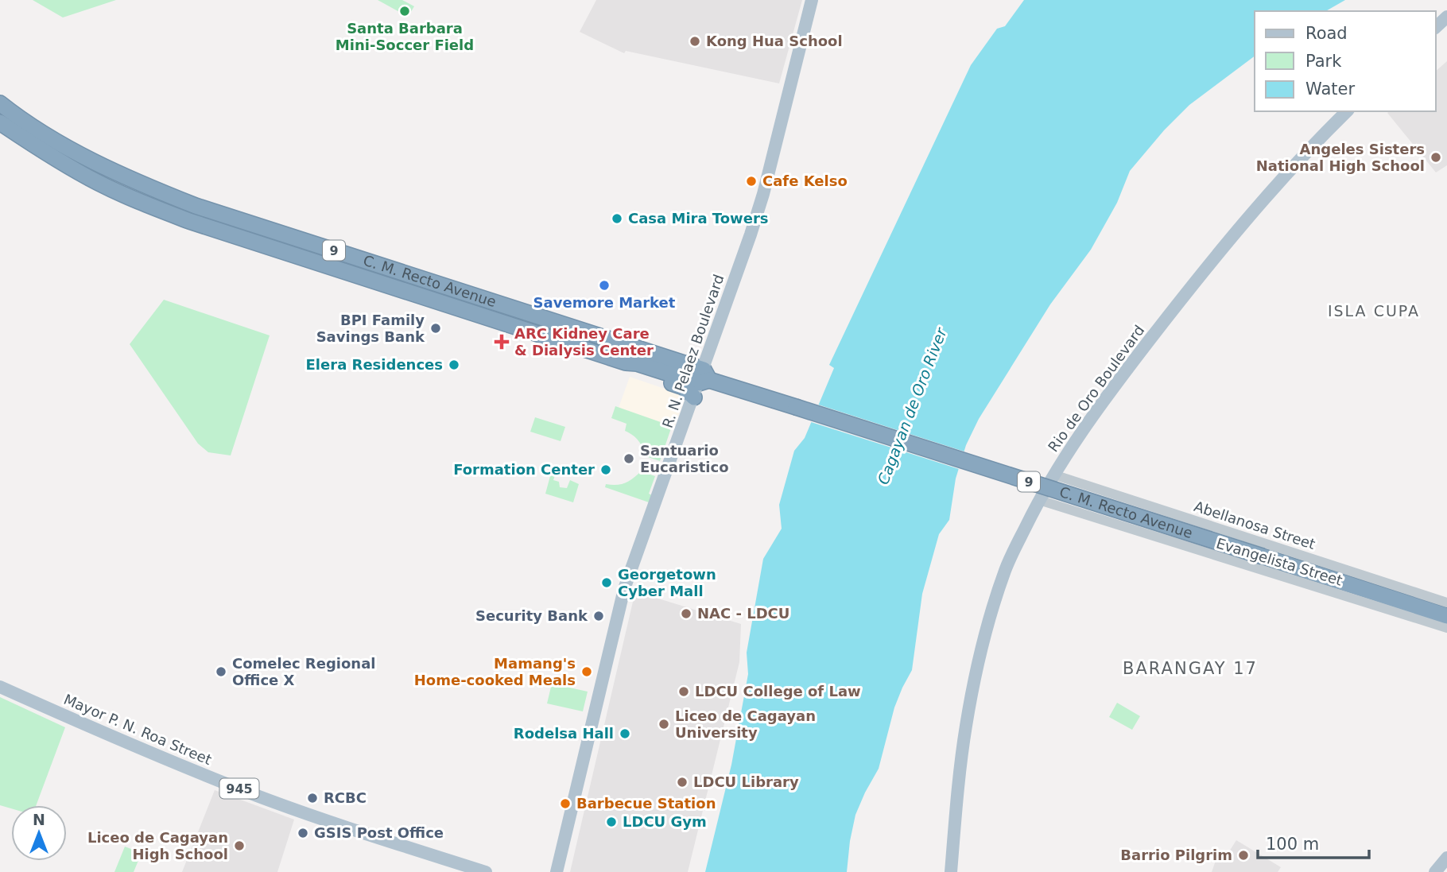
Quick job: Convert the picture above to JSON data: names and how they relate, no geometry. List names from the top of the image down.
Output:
{
  "streets": {
    "highway": ["9", "C. M. Recto Avenue"],
    "main road": [
      "R. N. Pelaez Boulevard",
      "Rio de Oro Boulevard",
      "Mayor P. N. Roa Street",
      "945"
    ],
    "street": ["Abellanosa Street", "Evangelista Street"]
  },
  "crossings": [
    ["C. M. Recto Avenue", "R. N. Pelaez Boulevard"],
    ["Rio de Oro Boulevard", "Abellanosa Street"],
    ["Rio de Oro Boulevard", "Evangelista Street"]
  ],
  "districts": ["ISLA CUPA", "BARANGAY 17"],
  "water": ["Cagayan de Oro River"],
  "places": {
    "other": [
      "Santa Barbara Mini-Soccer Field",
      "Kong Hua School",
      "Angeles Sisters National High School",
      "Cafe Kelso",
      "Casa Mira Towers",
      "Savemore Market",
      "BPI Family Savings Bank",
      "Elera Residences",
      "Santuario Eucaristico",
      "Formation Center",
      "Georgetown Cyber Mall",
      "NAC - LDCU",
      "Security Bank",
      "Comelec Regional Office Ⅹ",
      "Mamang's Home-cooked Meals",
      "LDCU College of Law",
      "Liceo de Cagayan University",
      "Rodelsa Hall",
      "LDCU Library",
      "RCBC",
      "Barbecue Station",
      "LDCU Gym",
      "GSIS Post Office",
      "Liceo de Cagayan High School",
      "Barrio Pilgrim"
    ],
    "health": ["ARC Kidney Care & Dialysis Center"]
  },
  "legend": ["Road", "Park", "Water"],
  "scale_bar": "100 m",
  "north": "top"
}
